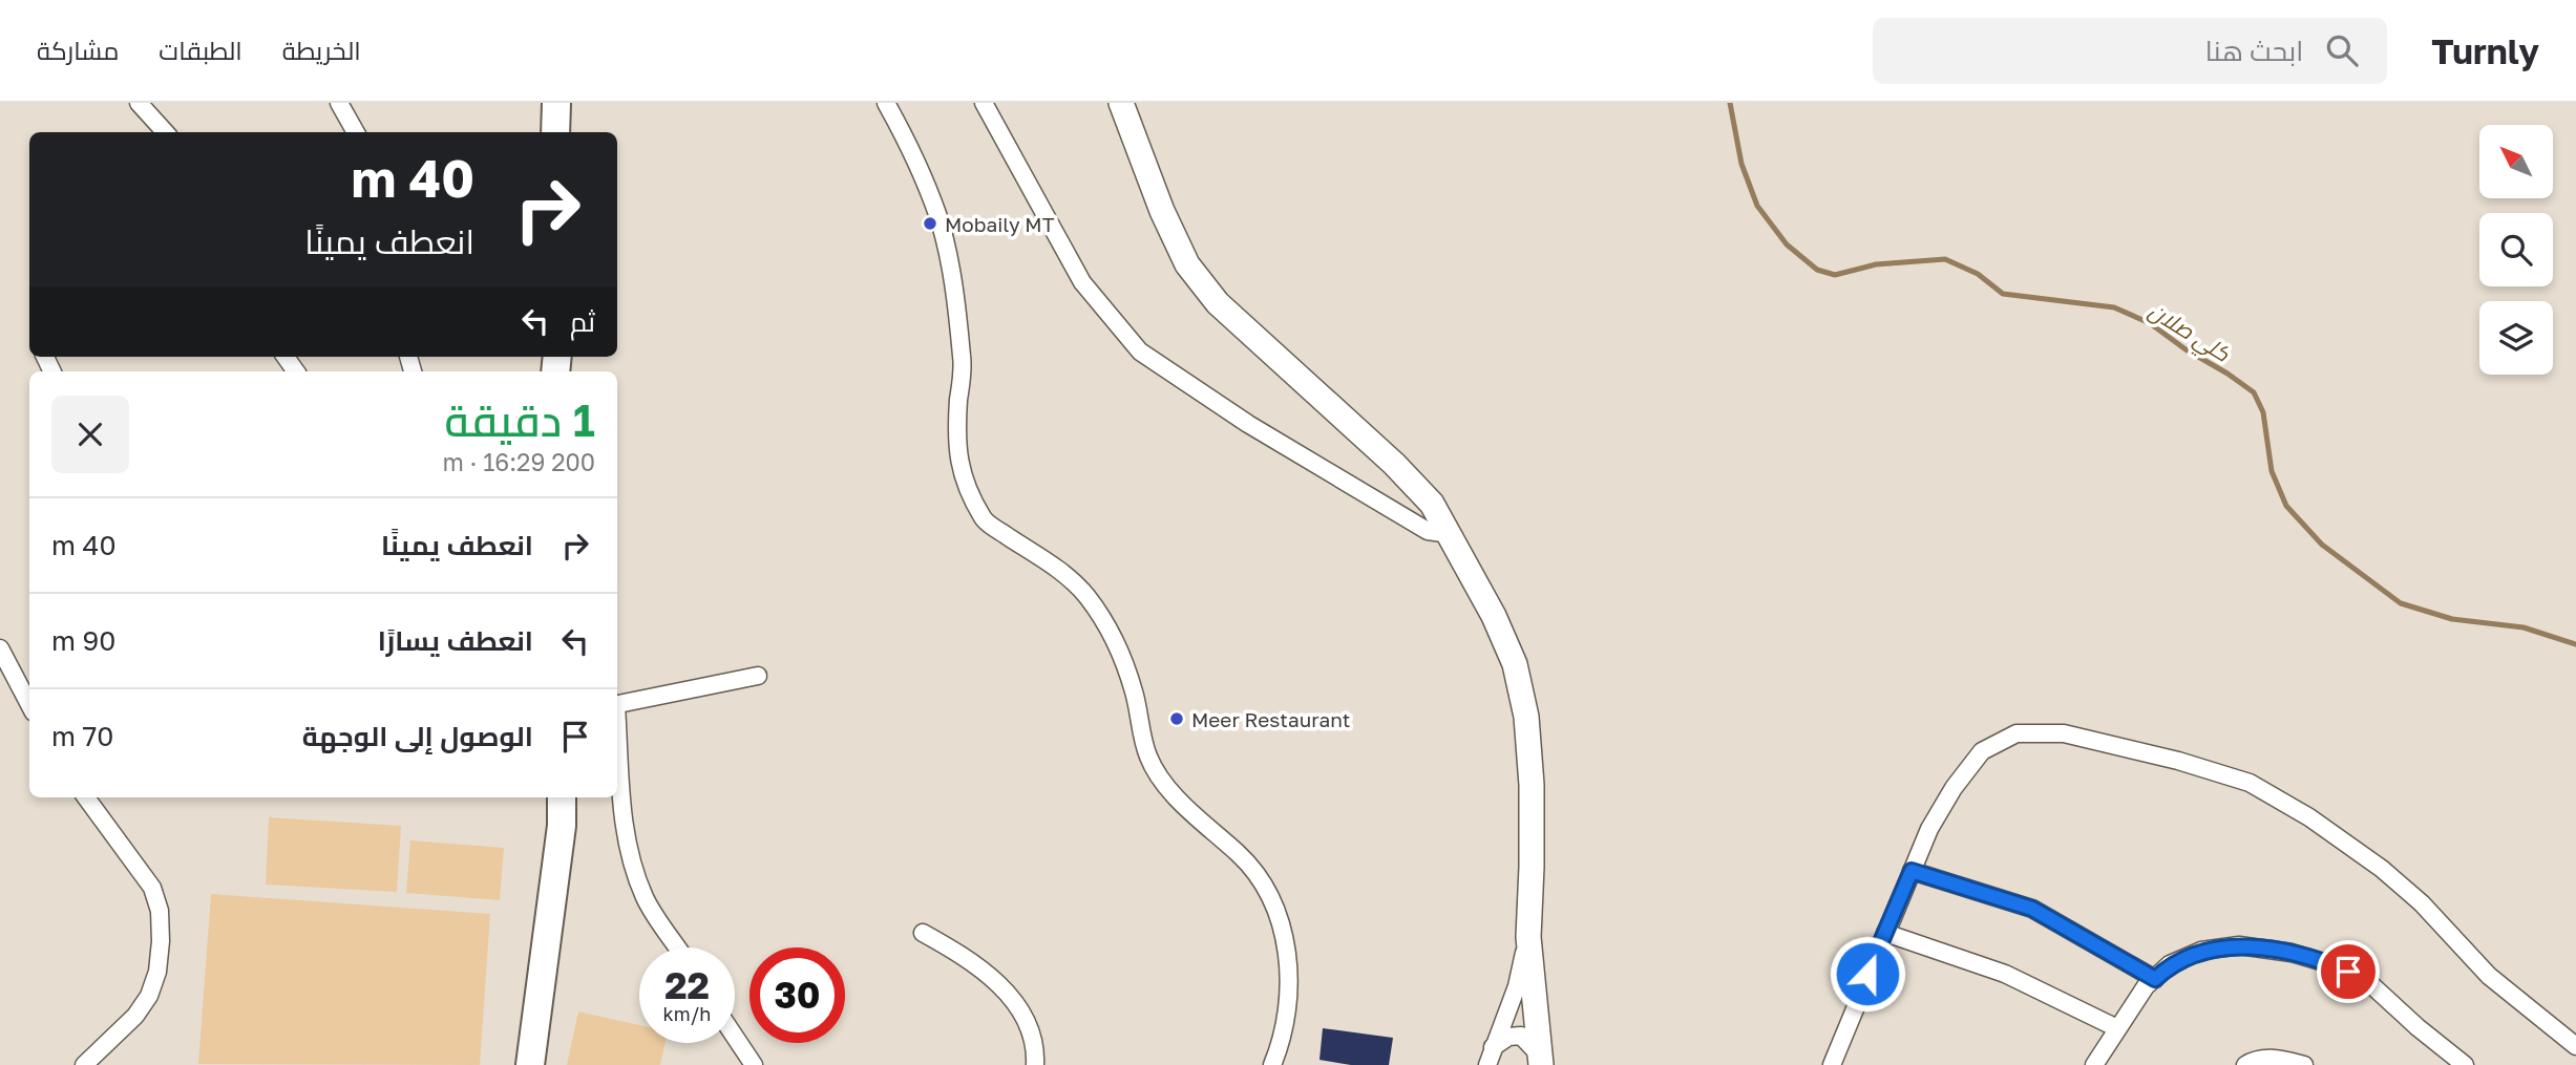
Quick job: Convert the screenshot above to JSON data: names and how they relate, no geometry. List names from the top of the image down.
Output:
{
  "water": ["كلي صلان"],
  "places": ["Mobaily MT", "Meer Restaurant"],
  "north": "top left",
  "page": {
    "header": "Turnly",
    "search": "ابحث هنا",
    "nav": ["الخريطة", "الطبقات", "مشاركة"],
    "turn": ["40 m", "انعطف يمينًا"],
    "then": "ثم",
    "heading": ["1 دقيقة", "200 m · 16:29"],
    "list": [
      {
        "name": "انعطف يمينًا",
        "value": "40 m"
      },
      {
        "name": "انعطف يسارًا",
        "value": "90 m"
      },
      {
        "name": "الوصول إلى الوجهة",
        "value": "70 m"
      }
    ],
    "speed": "22 km/h",
    "limit": "30"
  }
}
